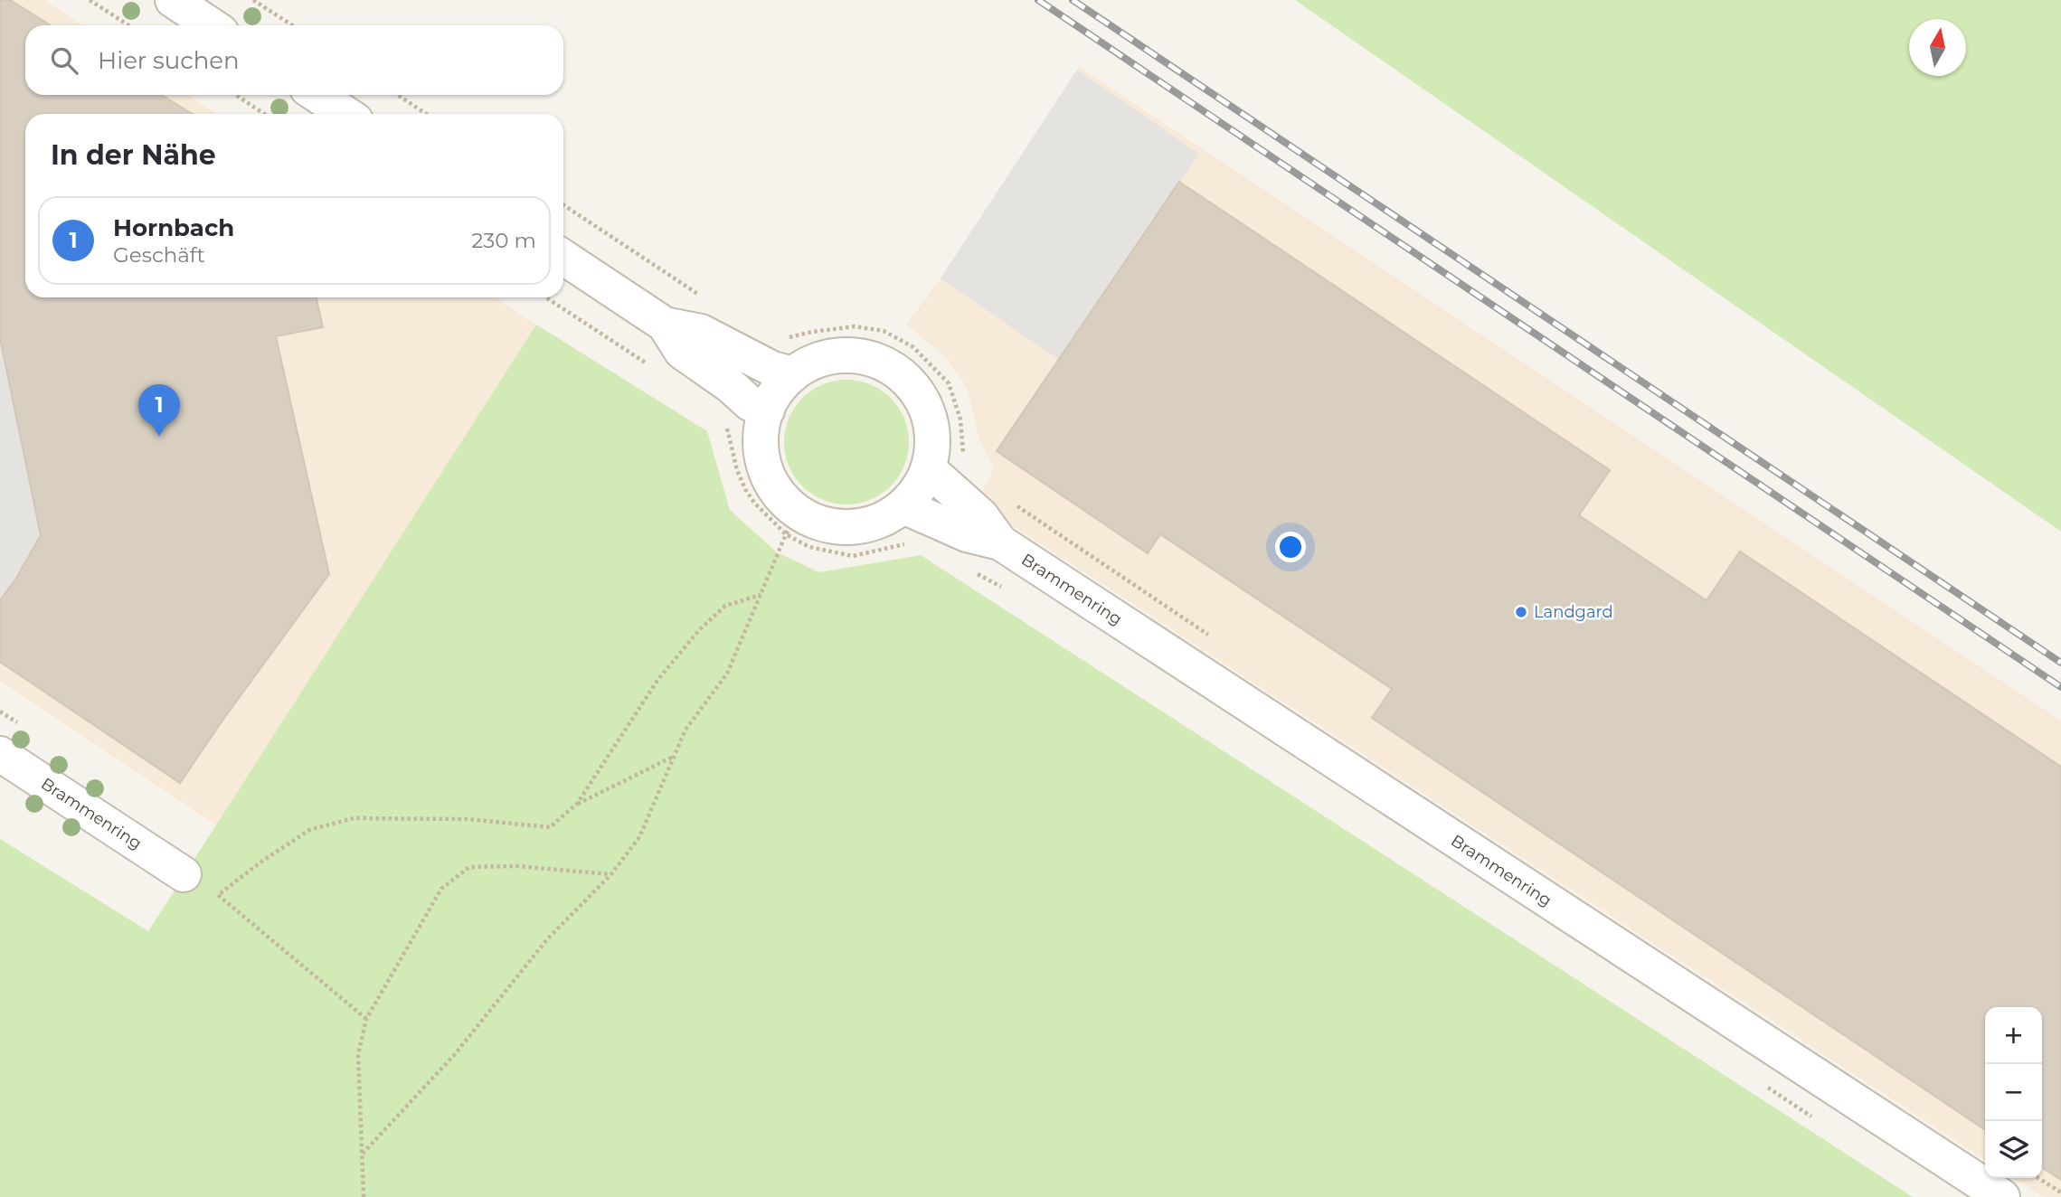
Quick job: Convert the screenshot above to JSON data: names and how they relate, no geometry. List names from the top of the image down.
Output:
{
  "streets": {
    "street": ["Brammenring"]
  },
  "places": ["Landgard"],
  "north": "top",
  "page": {
    "search": "Hier suchen",
    "heading": "In der Nähe",
    "list": [
      {
        "mark": "1",
        "name": "Hornbach",
        "note": "Geschäft",
        "value": "230 m"
      }
    ],
    "pins": "1",
    "map_buttons": ["+", "−"]
  }
}
